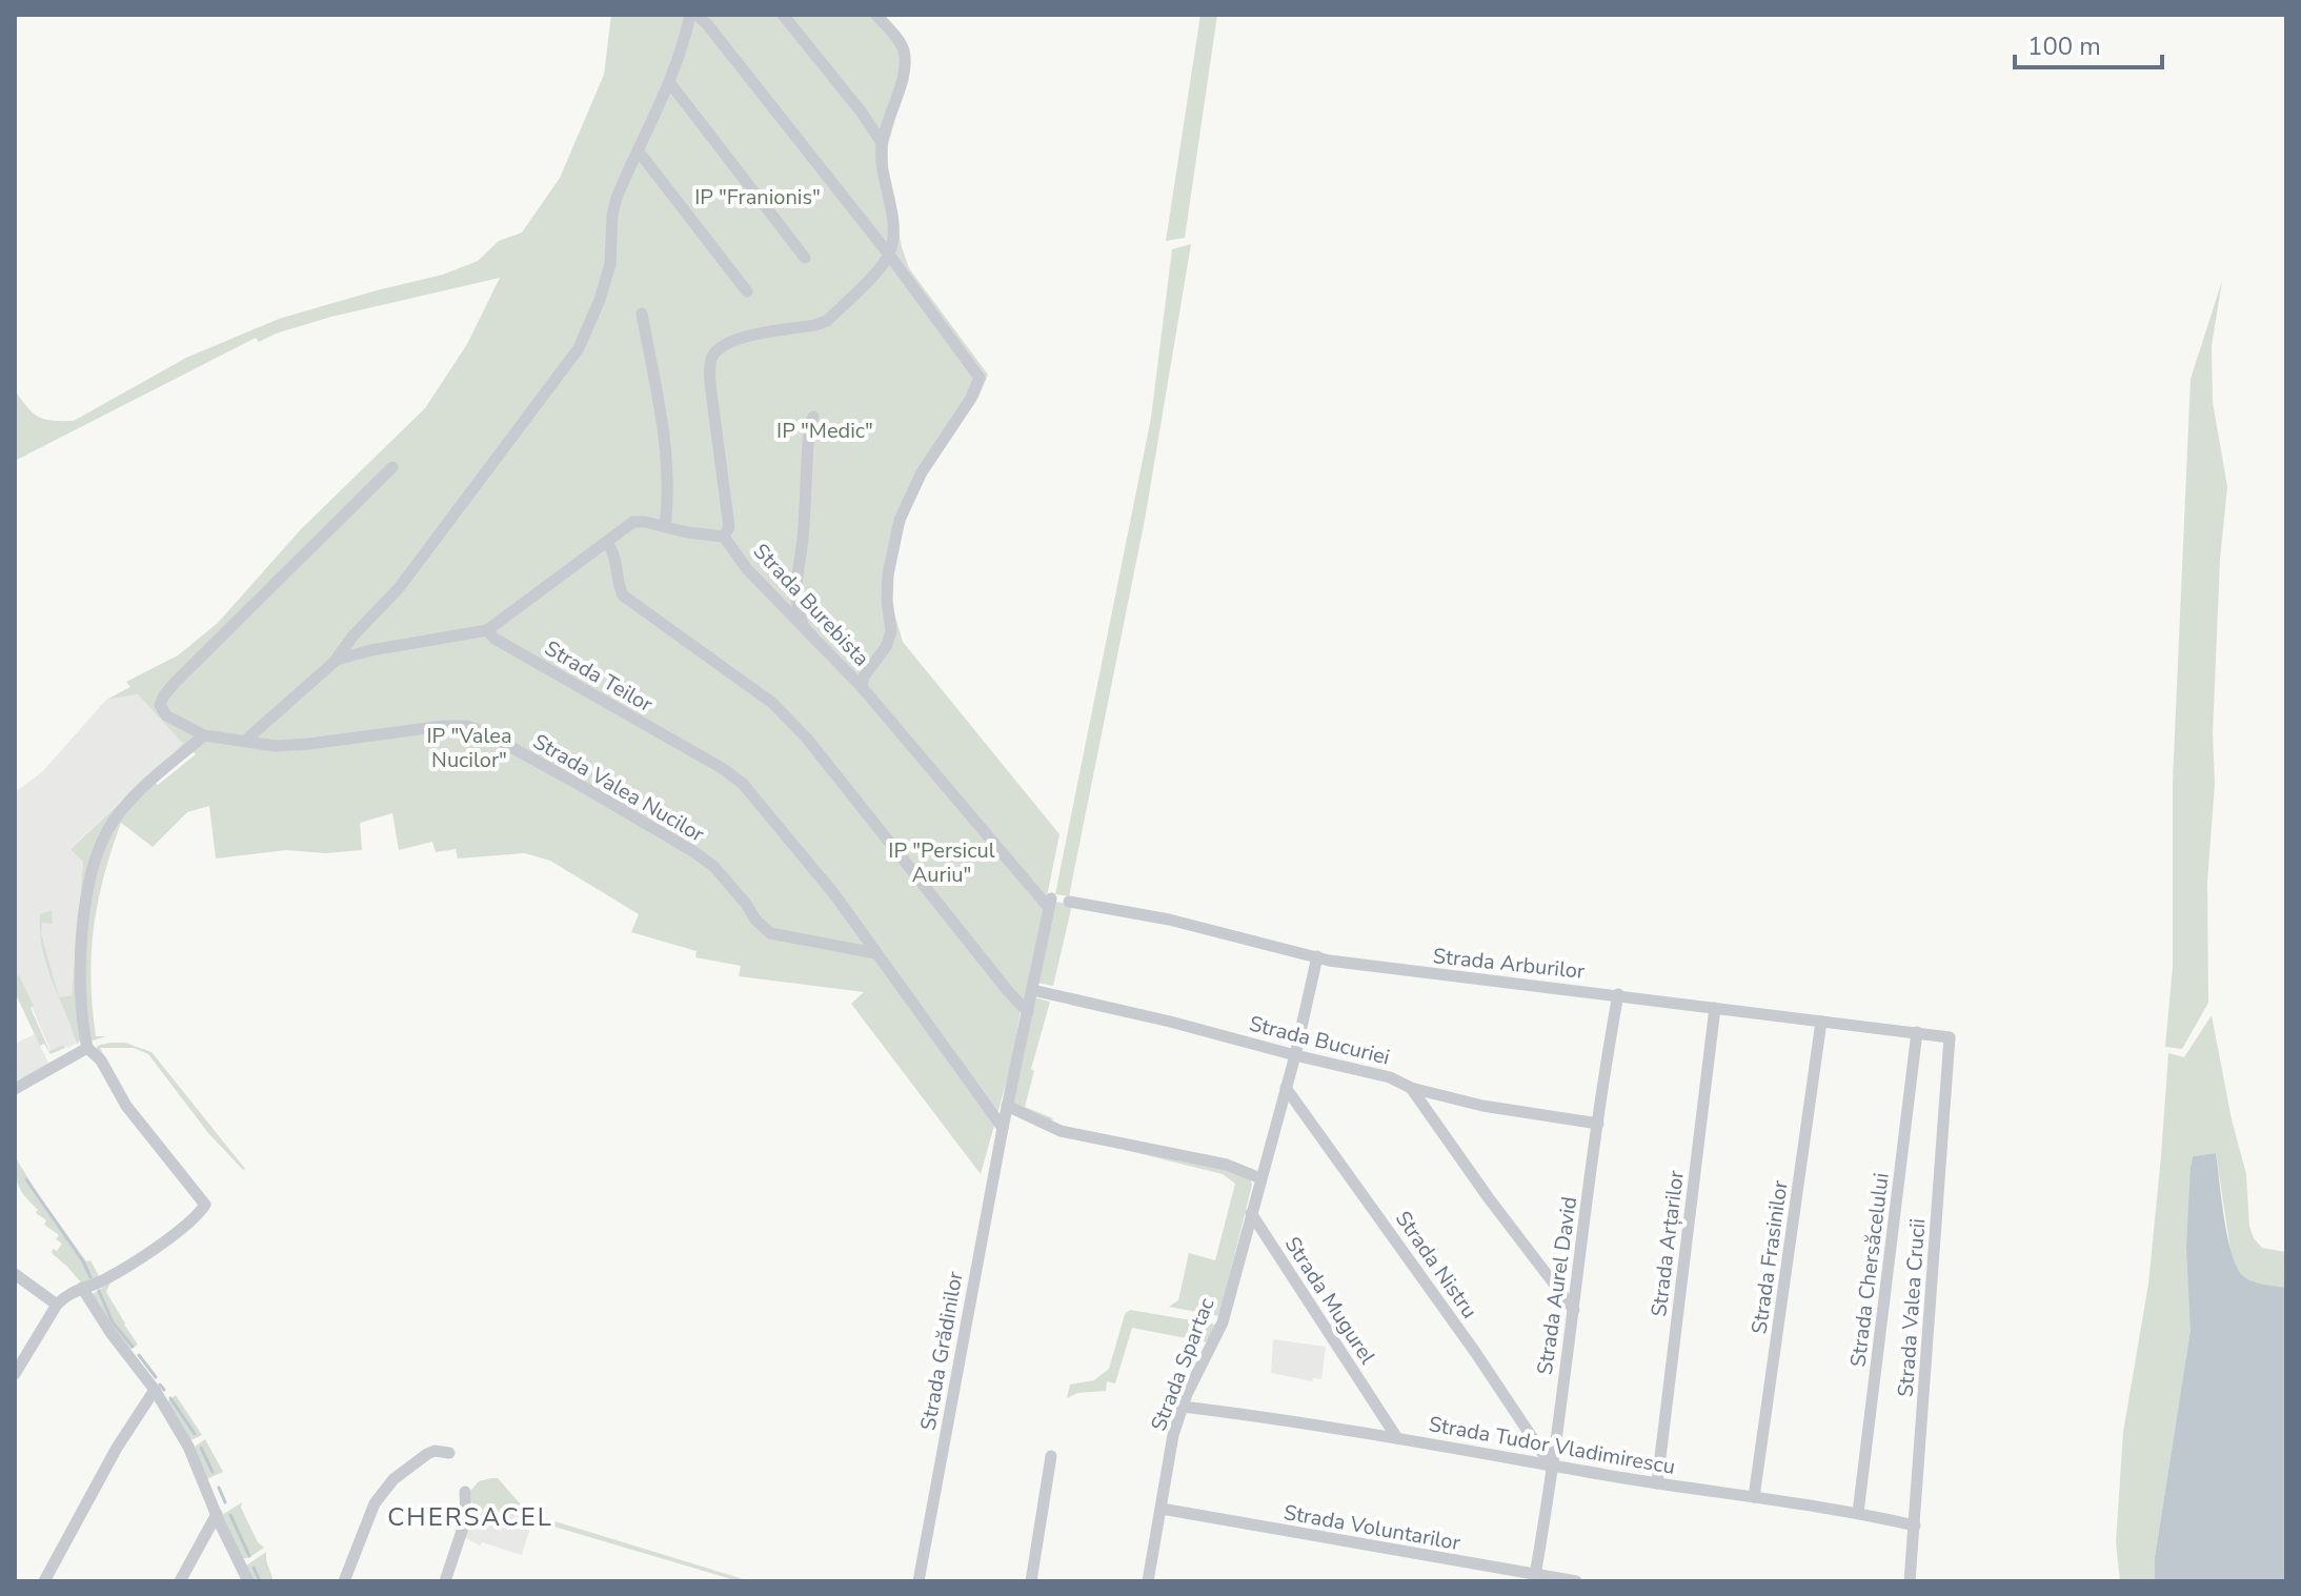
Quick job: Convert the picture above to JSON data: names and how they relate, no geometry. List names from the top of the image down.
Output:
{
  "streets": {
    "street": [
      "Strada Burebista",
      "Strada Teilor",
      "Strada Valea Nucilor",
      "Strada Arburilor",
      "Strada Bucuriei",
      "Strada Arțarilor",
      "Strada Frasinilor",
      "Strada Nistru",
      "Strada Chersăcelului",
      "Strada Aurel David",
      "Strada Mugurel",
      "Strada Valea Crucii",
      "Strada Grădinilor",
      "Strada Spartac",
      "Strada Tudor Vladimirescu",
      "Strada Voluntarilor"
    ]
  },
  "crossings": [
    ["Strada Burebista", "Strada Teilor"],
    ["Strada Burebista", "Strada Grădinilor"],
    ["Strada Teilor", "Strada Valea Nucilor"],
    ["Strada Arburilor", "Strada Arțarilor"],
    ["Strada Arburilor", "Strada Frasinilor"],
    ["Strada Arburilor", "Strada Chersăcelului"],
    ["Strada Arburilor", "Strada Aurel David"],
    ["Strada Arburilor", "Strada Valea Crucii"],
    ["Strada Bucuriei", "Strada Aurel David"],
    ["Strada Bucuriei", "Strada Grădinilor"],
    ["Strada Arțarilor", "Strada Tudor Vladimirescu"],
    ["Strada Frasinilor", "Strada Tudor Vladimirescu"],
    ["Strada Nistru", "Strada Aurel David"],
    ["Strada Nistru", "Strada Tudor Vladimirescu"],
    ["Strada Chersăcelului", "Strada Tudor Vladimirescu"],
    ["Strada Aurel David", "Strada Tudor Vladimirescu"],
    ["Strada Aurel David", "Strada Voluntarilor"],
    ["Strada Mugurel", "Strada Spartac"],
    ["Strada Mugurel", "Strada Tudor Vladimirescu"],
    ["Strada Valea Crucii", "Strada Tudor Vladimirescu"],
    ["Strada Spartac", "Strada Tudor Vladimirescu"],
    ["Strada Spartac", "Strada Voluntarilor"]
  ],
  "districts": ["CHERSACEL"],
  "parks": [
    "IP \"Franionis\"",
    "IP \"Medic\"",
    "IP \"Valea Nucilor\"",
    "IP \"Persicul Auriu\""
  ],
  "scale_bar": "100 m"
}
